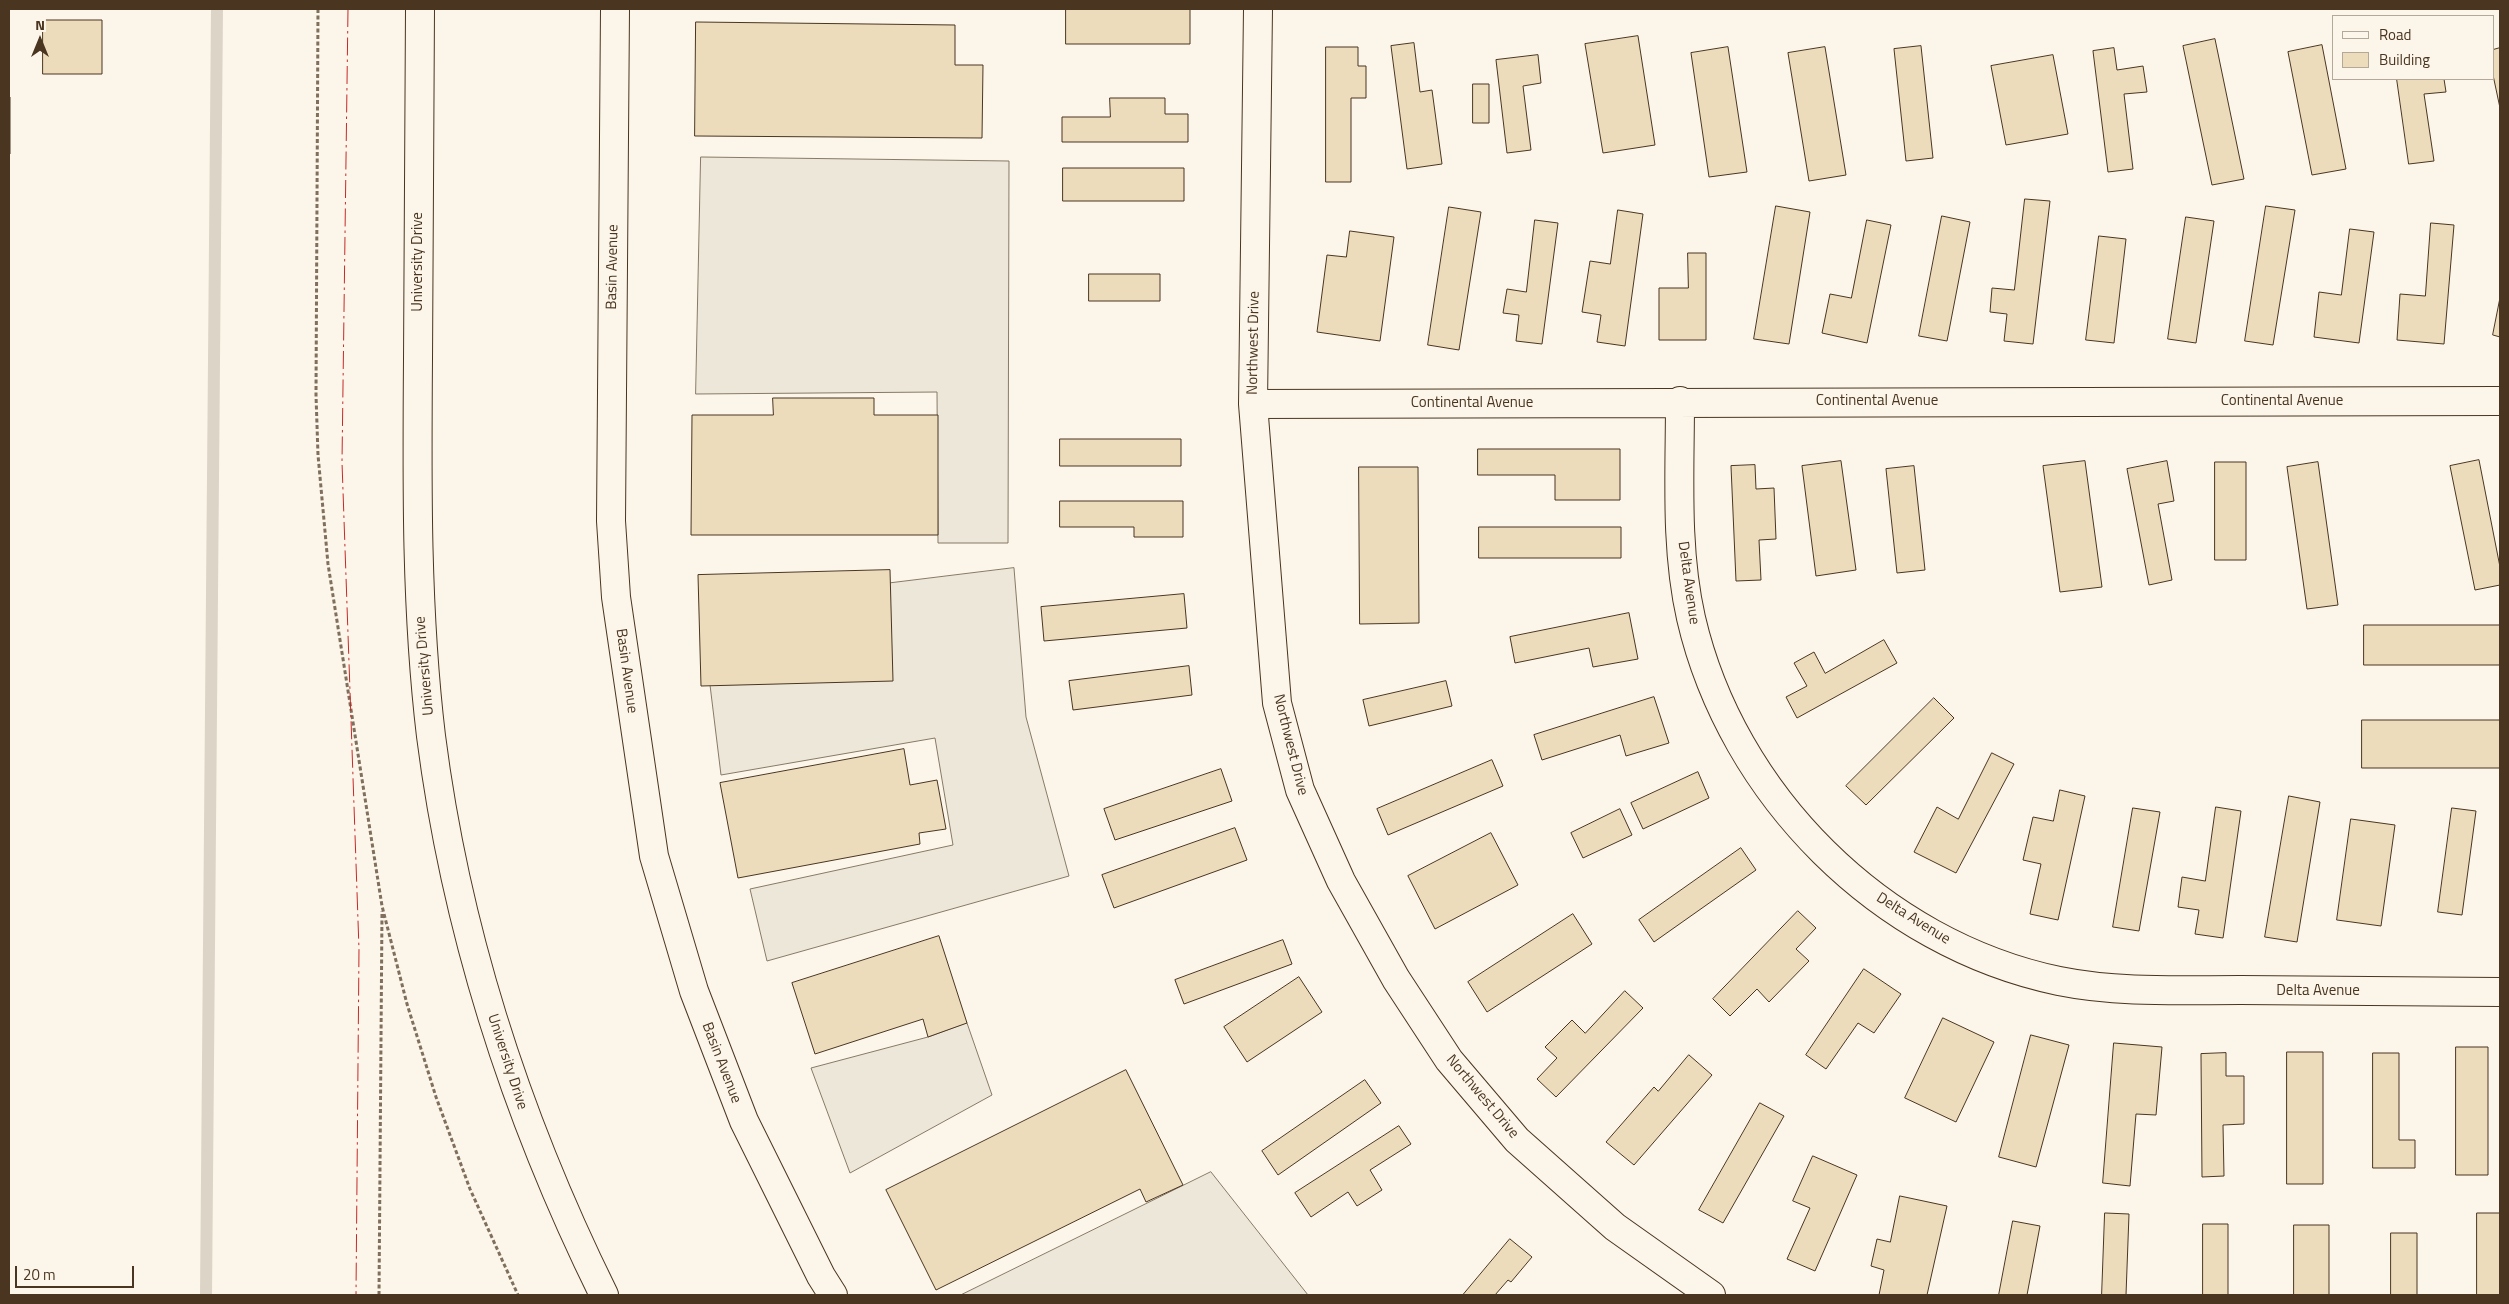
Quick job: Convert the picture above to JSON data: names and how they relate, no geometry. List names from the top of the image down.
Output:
{
  "streets": {
    "street": [
      "University Drive",
      "Basin Avenue",
      "Northwest Drive",
      "Continental Avenue",
      "Delta Avenue"
    ]
  },
  "crossings": [
    ["Northwest Drive", "Continental Avenue"],
    ["Continental Avenue", "Delta Avenue"]
  ],
  "legend": ["Road", "Building"],
  "scale_bar": "20 m",
  "north": "top"
}
